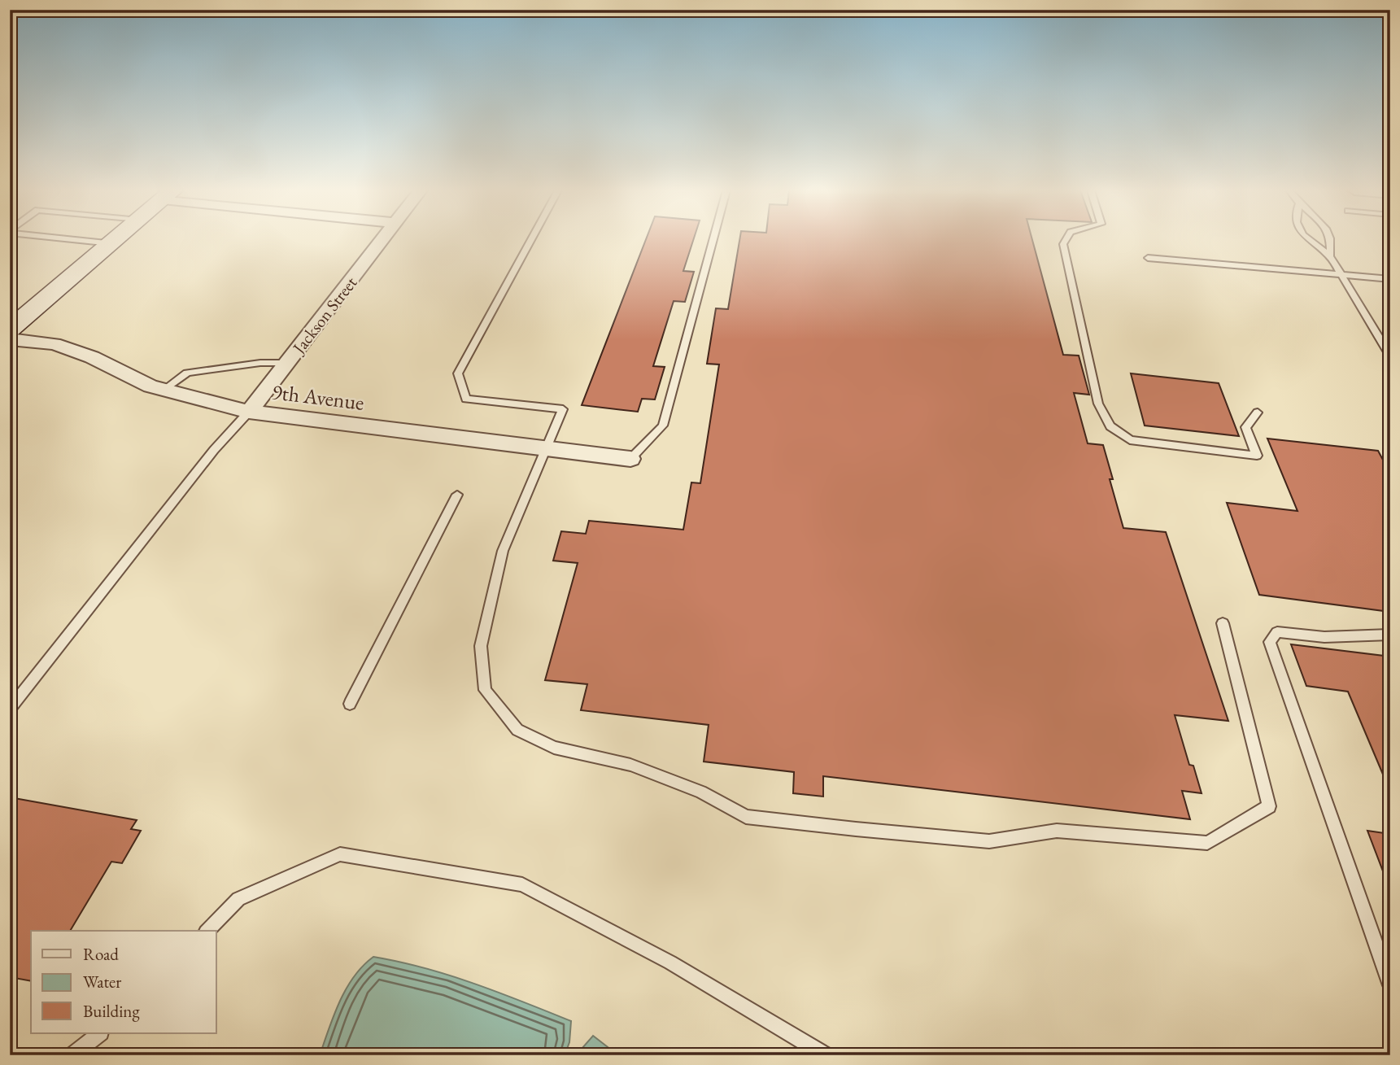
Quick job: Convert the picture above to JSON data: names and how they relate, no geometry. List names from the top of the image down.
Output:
{
  "streets": {
    "street": ["Jackson Street", "9th Avenue"]
  },
  "crossings": [
    ["Jackson Street", "9th Avenue"]
  ],
  "legend": ["Road", "Water", "Building"]
}
